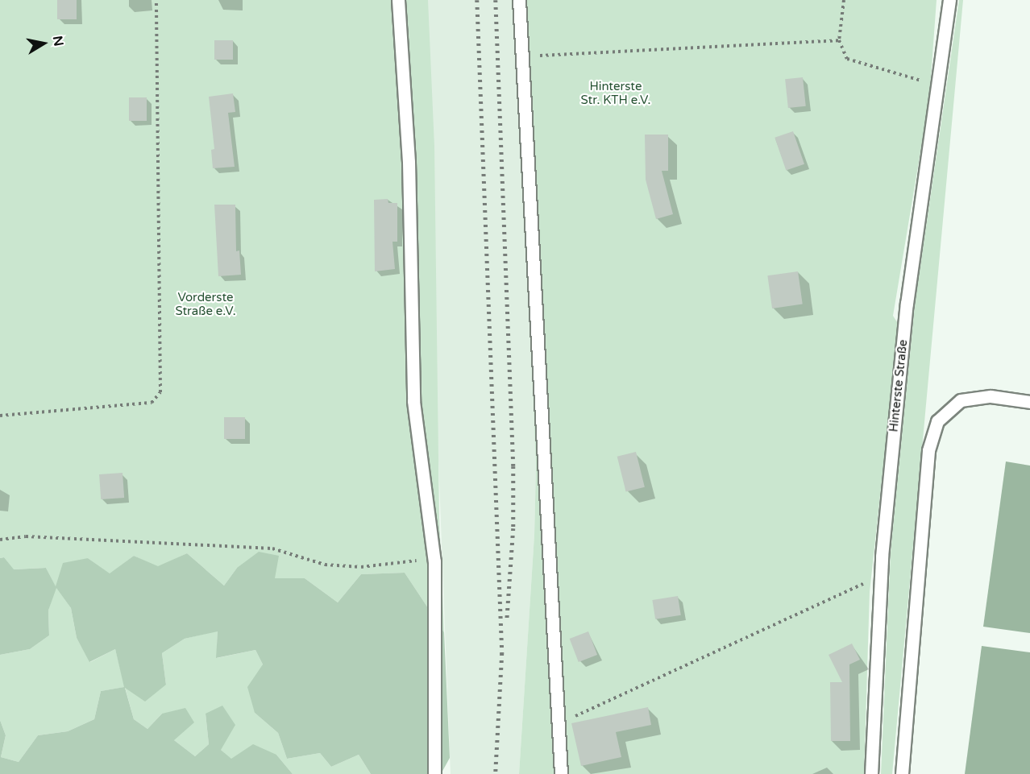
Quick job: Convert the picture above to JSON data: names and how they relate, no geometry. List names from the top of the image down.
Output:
{
  "streets": {
    "lane": ["Hinterste Straße"]
  },
  "parks": ["Hinterste Str. KTH e.V.", "Vorderste Straße e.V."],
  "north": "right"
}
